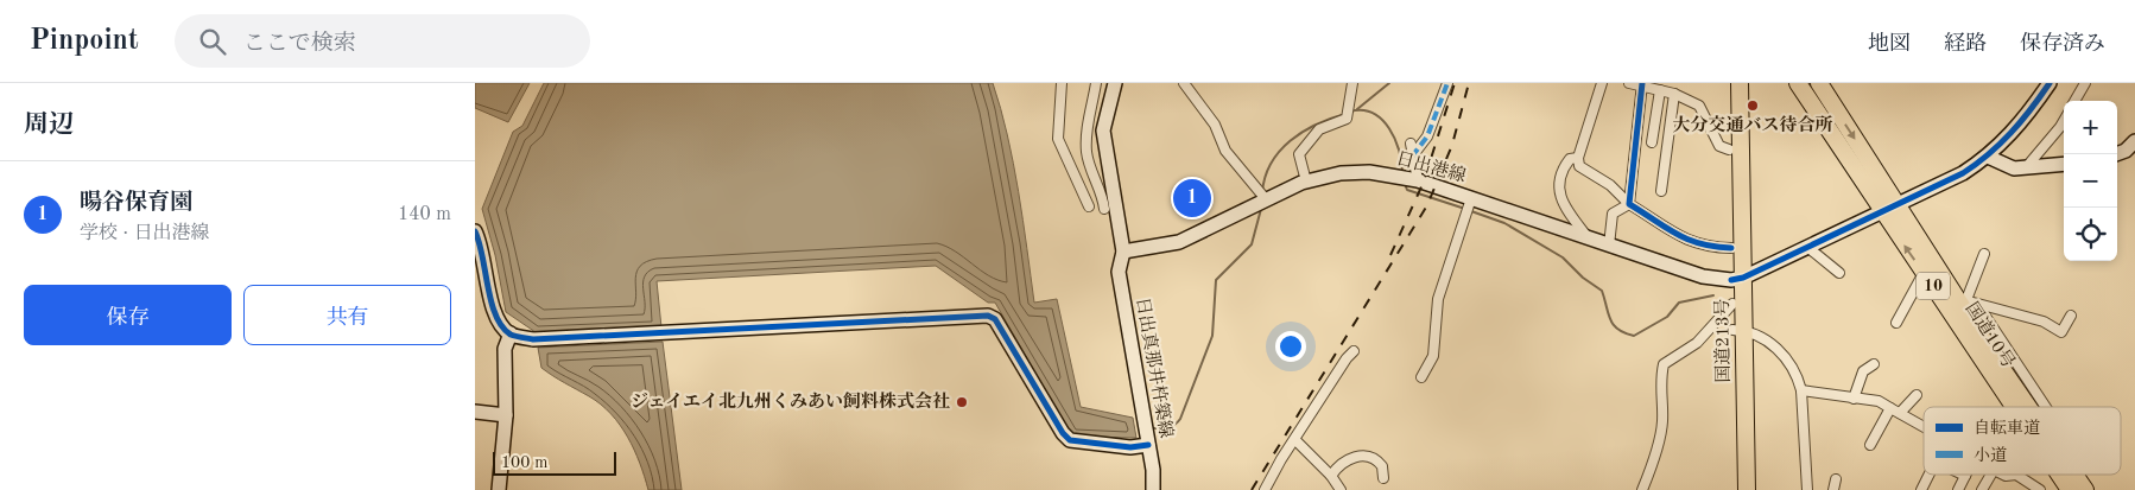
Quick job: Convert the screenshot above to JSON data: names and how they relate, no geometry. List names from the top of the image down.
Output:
{
  "streets": {
    "highway": ["10", "国道10号", "国道213号"],
    "street": ["日出港線", "日出真那井杵築線"]
  },
  "crossings": [
    ["日出港線", "国道213号"],
    ["日出港線", "日出真那井杵築線"]
  ],
  "places": ["大分交通バス待合所", "ジェイエイ北九州くみあい飼料株式会社"],
  "legend": ["自転車道", "小道"],
  "scale_bar": "100 m",
  "page": {
    "header": "Pinpoint",
    "search": "ここで検索",
    "nav": ["地図", "経路", "保存済み"],
    "heading": "周辺",
    "map_buttons": ["+", "−"],
    "list": [
      {
        "mark": "1",
        "name": "暘谷保育園",
        "note": "学校 · 日出港線",
        "value": "140 m"
      }
    ],
    "pins": "1",
    "buttons": ["保存", "共有"],
    "scale": "100 m"
  }
}
